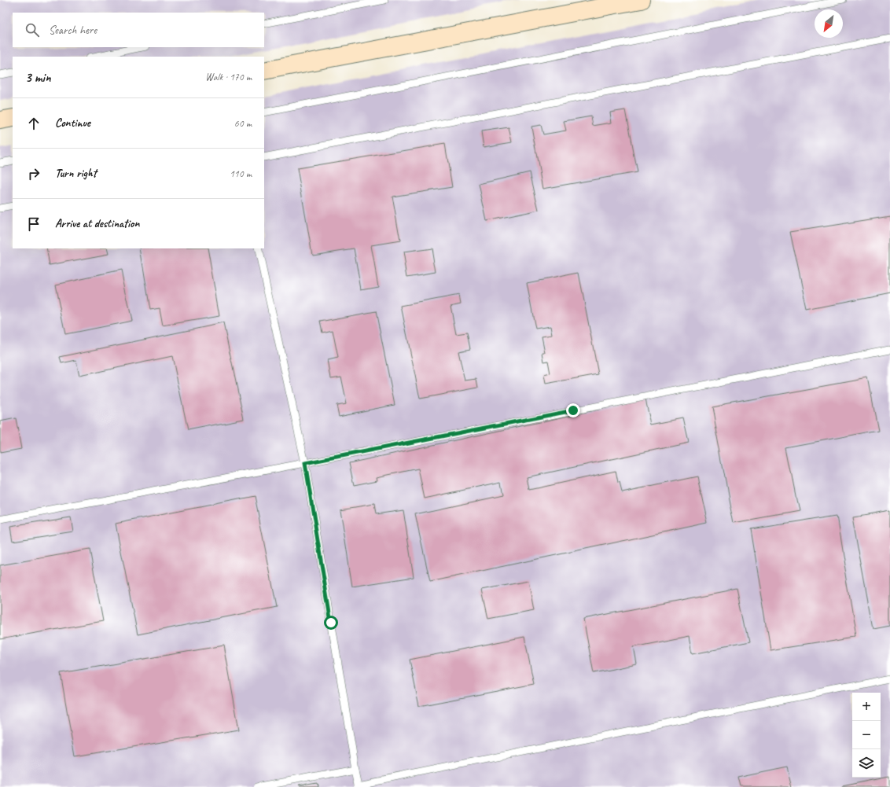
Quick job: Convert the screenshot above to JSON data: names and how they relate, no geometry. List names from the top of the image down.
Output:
{
  "north": "bottom left",
  "page": {
    "search": "Search here",
    "heading": ["3 min", "Walk · 170 m"],
    "list": [
      ["Continue", "60 m"],
      ["Turn right", "110 m"],
      "Arrive at destination"
    ],
    "map_buttons": ["+", "−"]
  }
}
